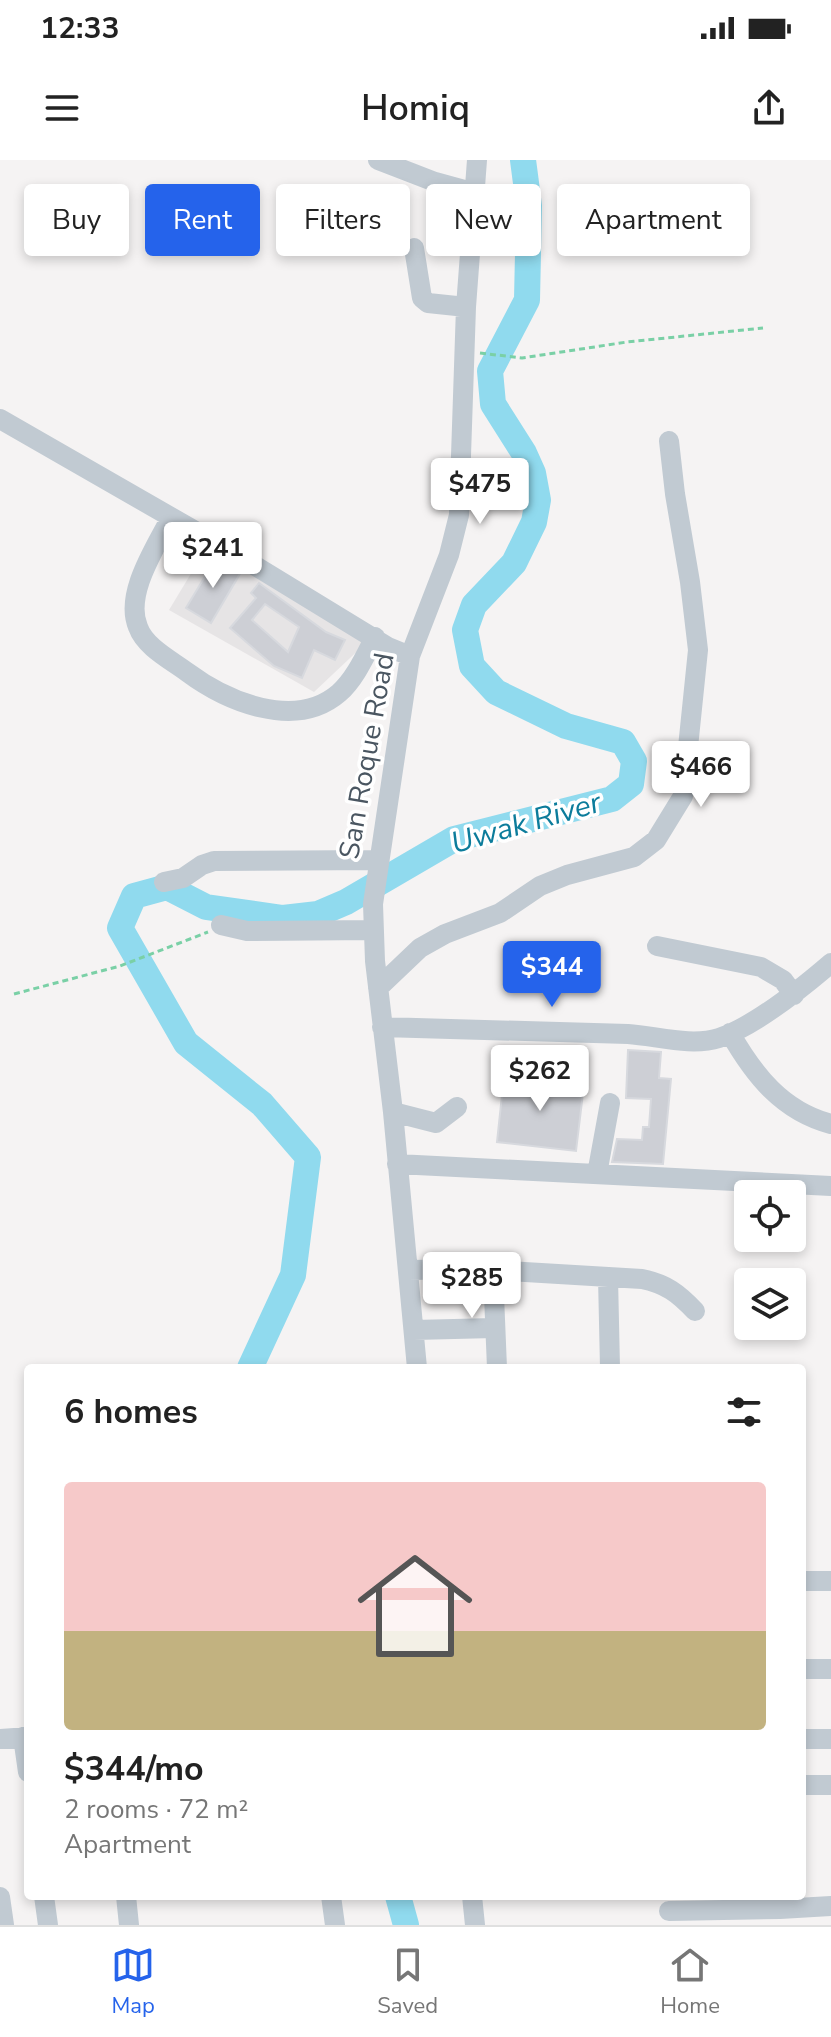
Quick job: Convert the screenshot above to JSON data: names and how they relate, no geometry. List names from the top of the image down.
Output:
{
  "streets": {
    "street": ["San Roque Road"]
  },
  "water": ["Uwak River"],
  "page": {
    "status": "12:33",
    "header": "Homiq",
    "chip": [
      "Buy",
      "Rent",
      "Filters",
      "New",
      "Apartment"
    ],
    "price": [
      "$475",
      "$241",
      "$466",
      "$344",
      "$262",
      "$285"
    ],
    "heading": "6 homes",
    "list": [
      {
        "name": "$344/mo",
        "note": "2 rooms · 72 m² · Apartment"
      }
    ],
    "tabs": ["Map", "Saved", "Home"]
  }
}
